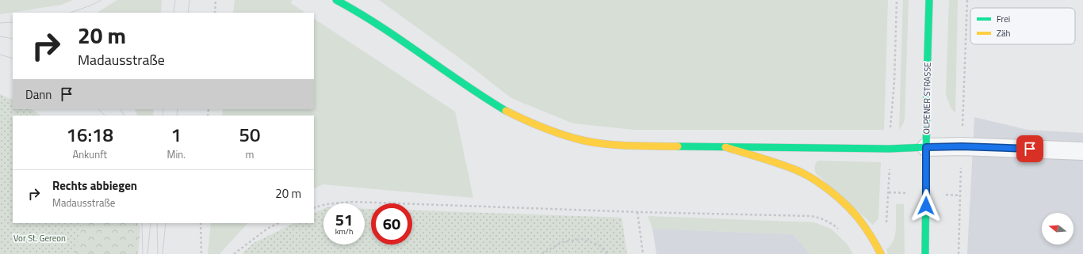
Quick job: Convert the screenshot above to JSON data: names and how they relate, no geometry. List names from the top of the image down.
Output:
{
  "streets": {
    "main road": ["OLPENER STRASSE"]
  },
  "parks": ["Vor St. Gereon"],
  "legend": ["Frei", "Zäh"],
  "north": "left",
  "page": {
    "turn": ["20 m", "Madausstraße"],
    "then": "Dann",
    "eta": [
      "16:18",
      "Ankunft",
      "1",
      "Min.",
      "50",
      "m"
    ],
    "list": [
      {
        "name": "Rechts abbiegen",
        "note": "Madausstraße",
        "value": "20 m"
      }
    ],
    "speed": "51 km/h",
    "limit": "60"
  }
}
